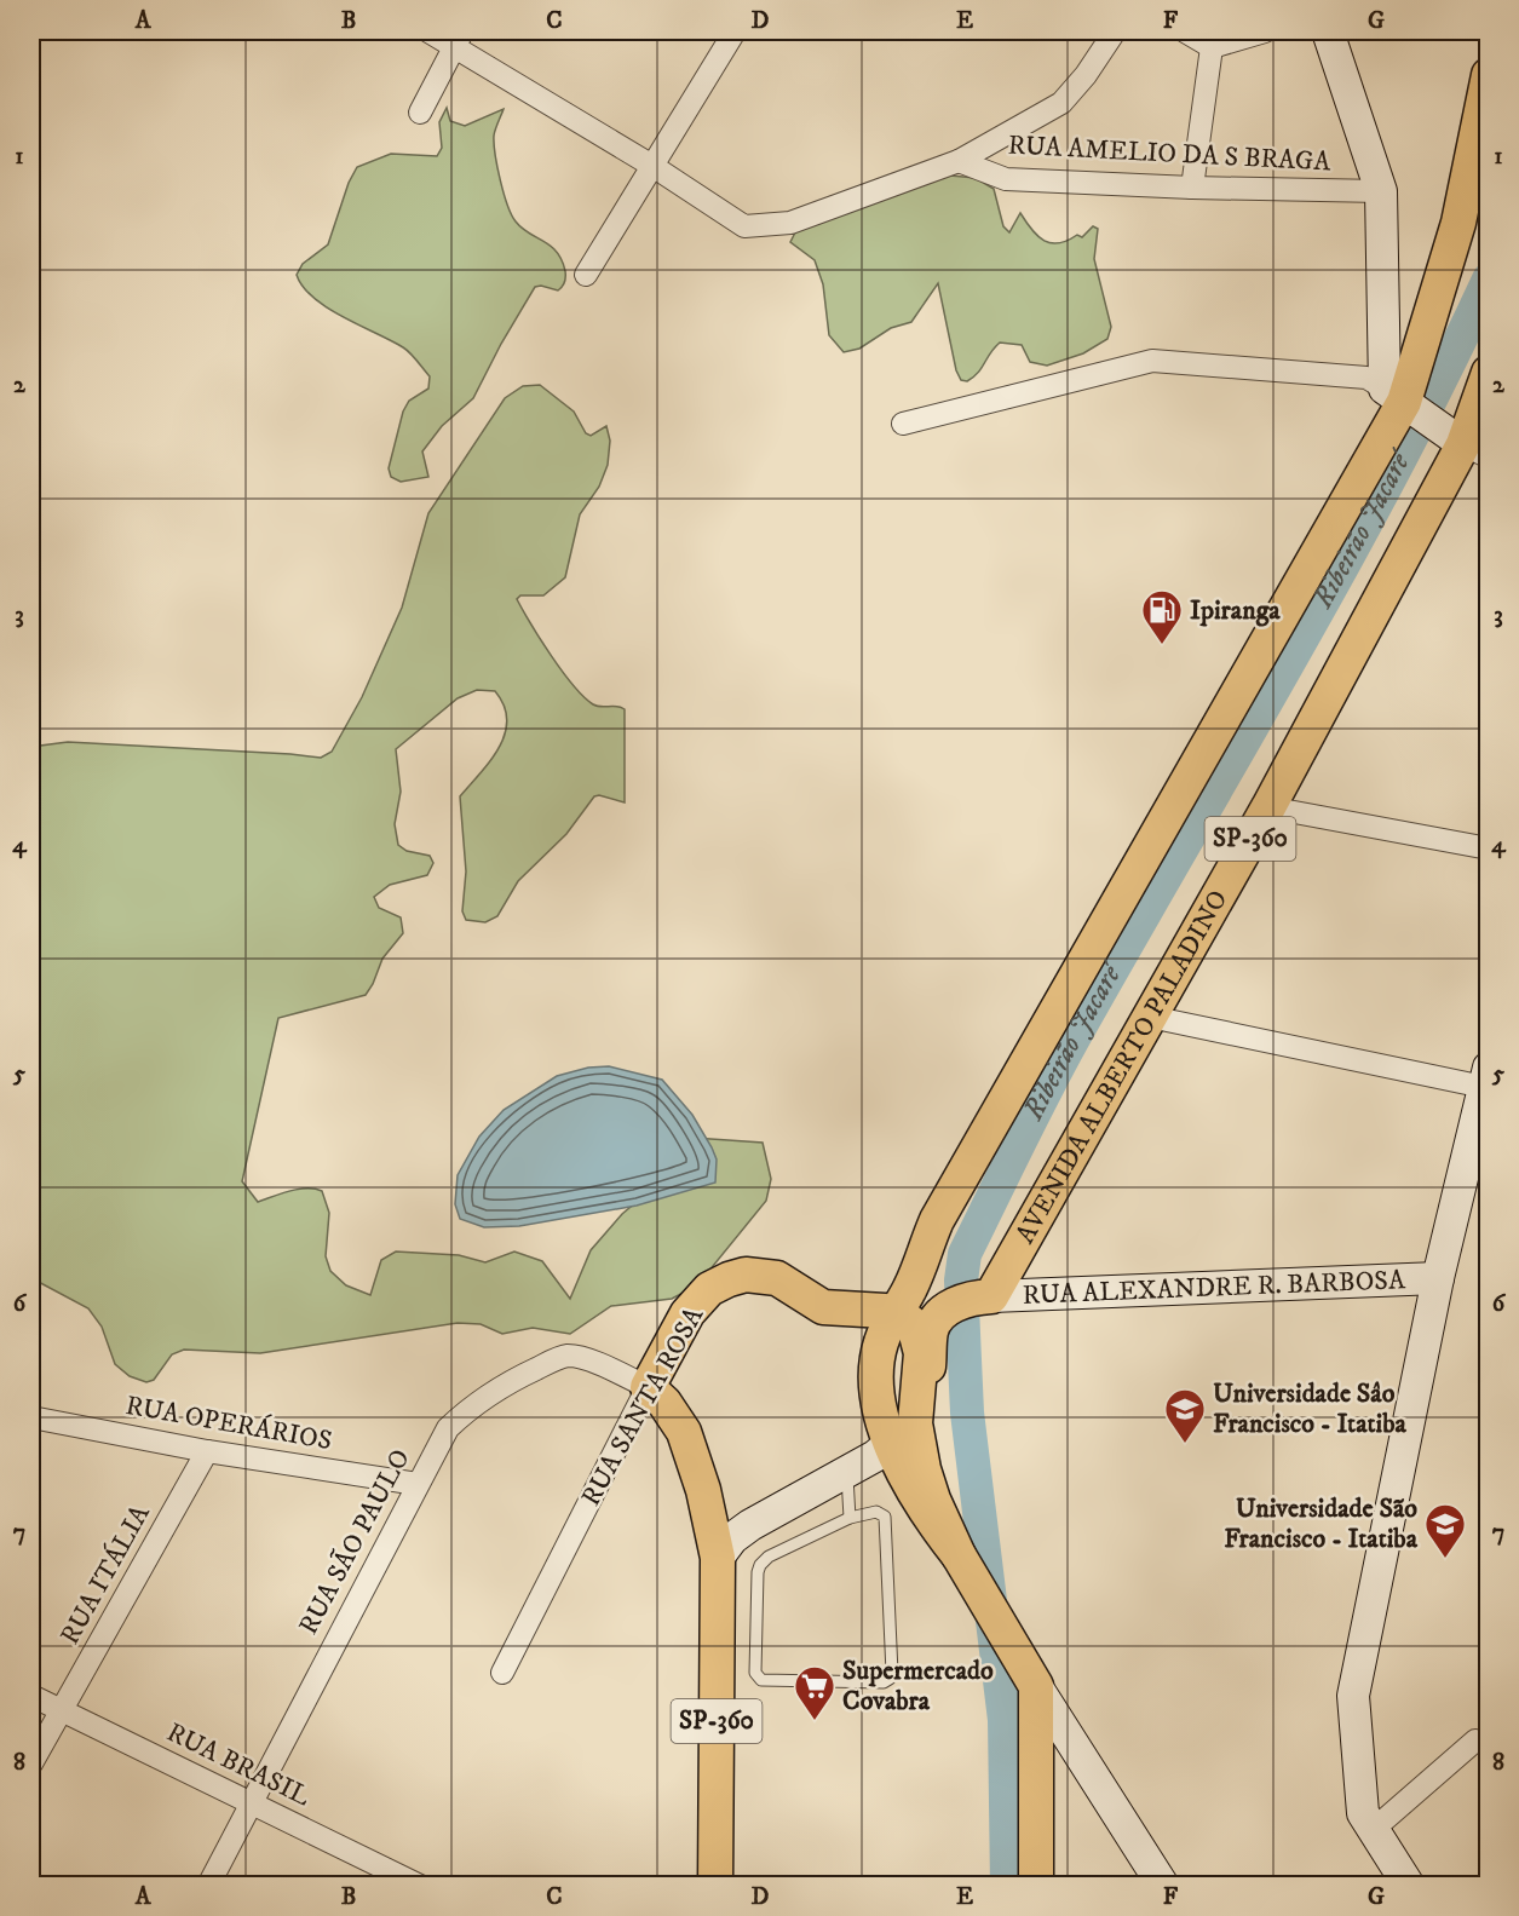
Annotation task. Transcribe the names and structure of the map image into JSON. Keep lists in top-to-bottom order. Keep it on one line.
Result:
{"streets":{"main road":["SP-360","AVENIDA ALBERTO PALADINO","RUA ALEXANDRE R. BARBOSA","RUA SANTA ROSA"],"street":["RUA AMELIO DA S BRAGA","RUA OPERÁRIOS","RUA SÃO PAULO","RUA ITÁLIA","RUA BRASIL"]},"crossings":[["SP-360","RUA SANTA ROSA"],["SP-360","RUA SÃO PAULO"],["AVENIDA ALBERTO PALADINO","RUA ALEXANDRE R. BARBOSA"],["RUA SANTA ROSA","RUA SÃO PAULO"],["RUA OPERÁRIOS","RUA SÃO PAULO"],["RUA OPERÁRIOS","RUA ITÁLIA"],["RUA SÃO PAULO","RUA BRASIL"],["RUA ITÁLIA","RUA BRASIL"]],"water":["Ribeirão Jacaré"],"places":{"fuel station":["Ipiranga"],"school or university":["Universidade Sâo Francisco - Itatiba","Universidade São Francisco - Itatiba"],"supermarket":["Supermercado Covabra"]},"grid":{"columns":["A","B","C","D","E","F","G"],"rows":["1","2","3","4","5","6","7","8"]}}
